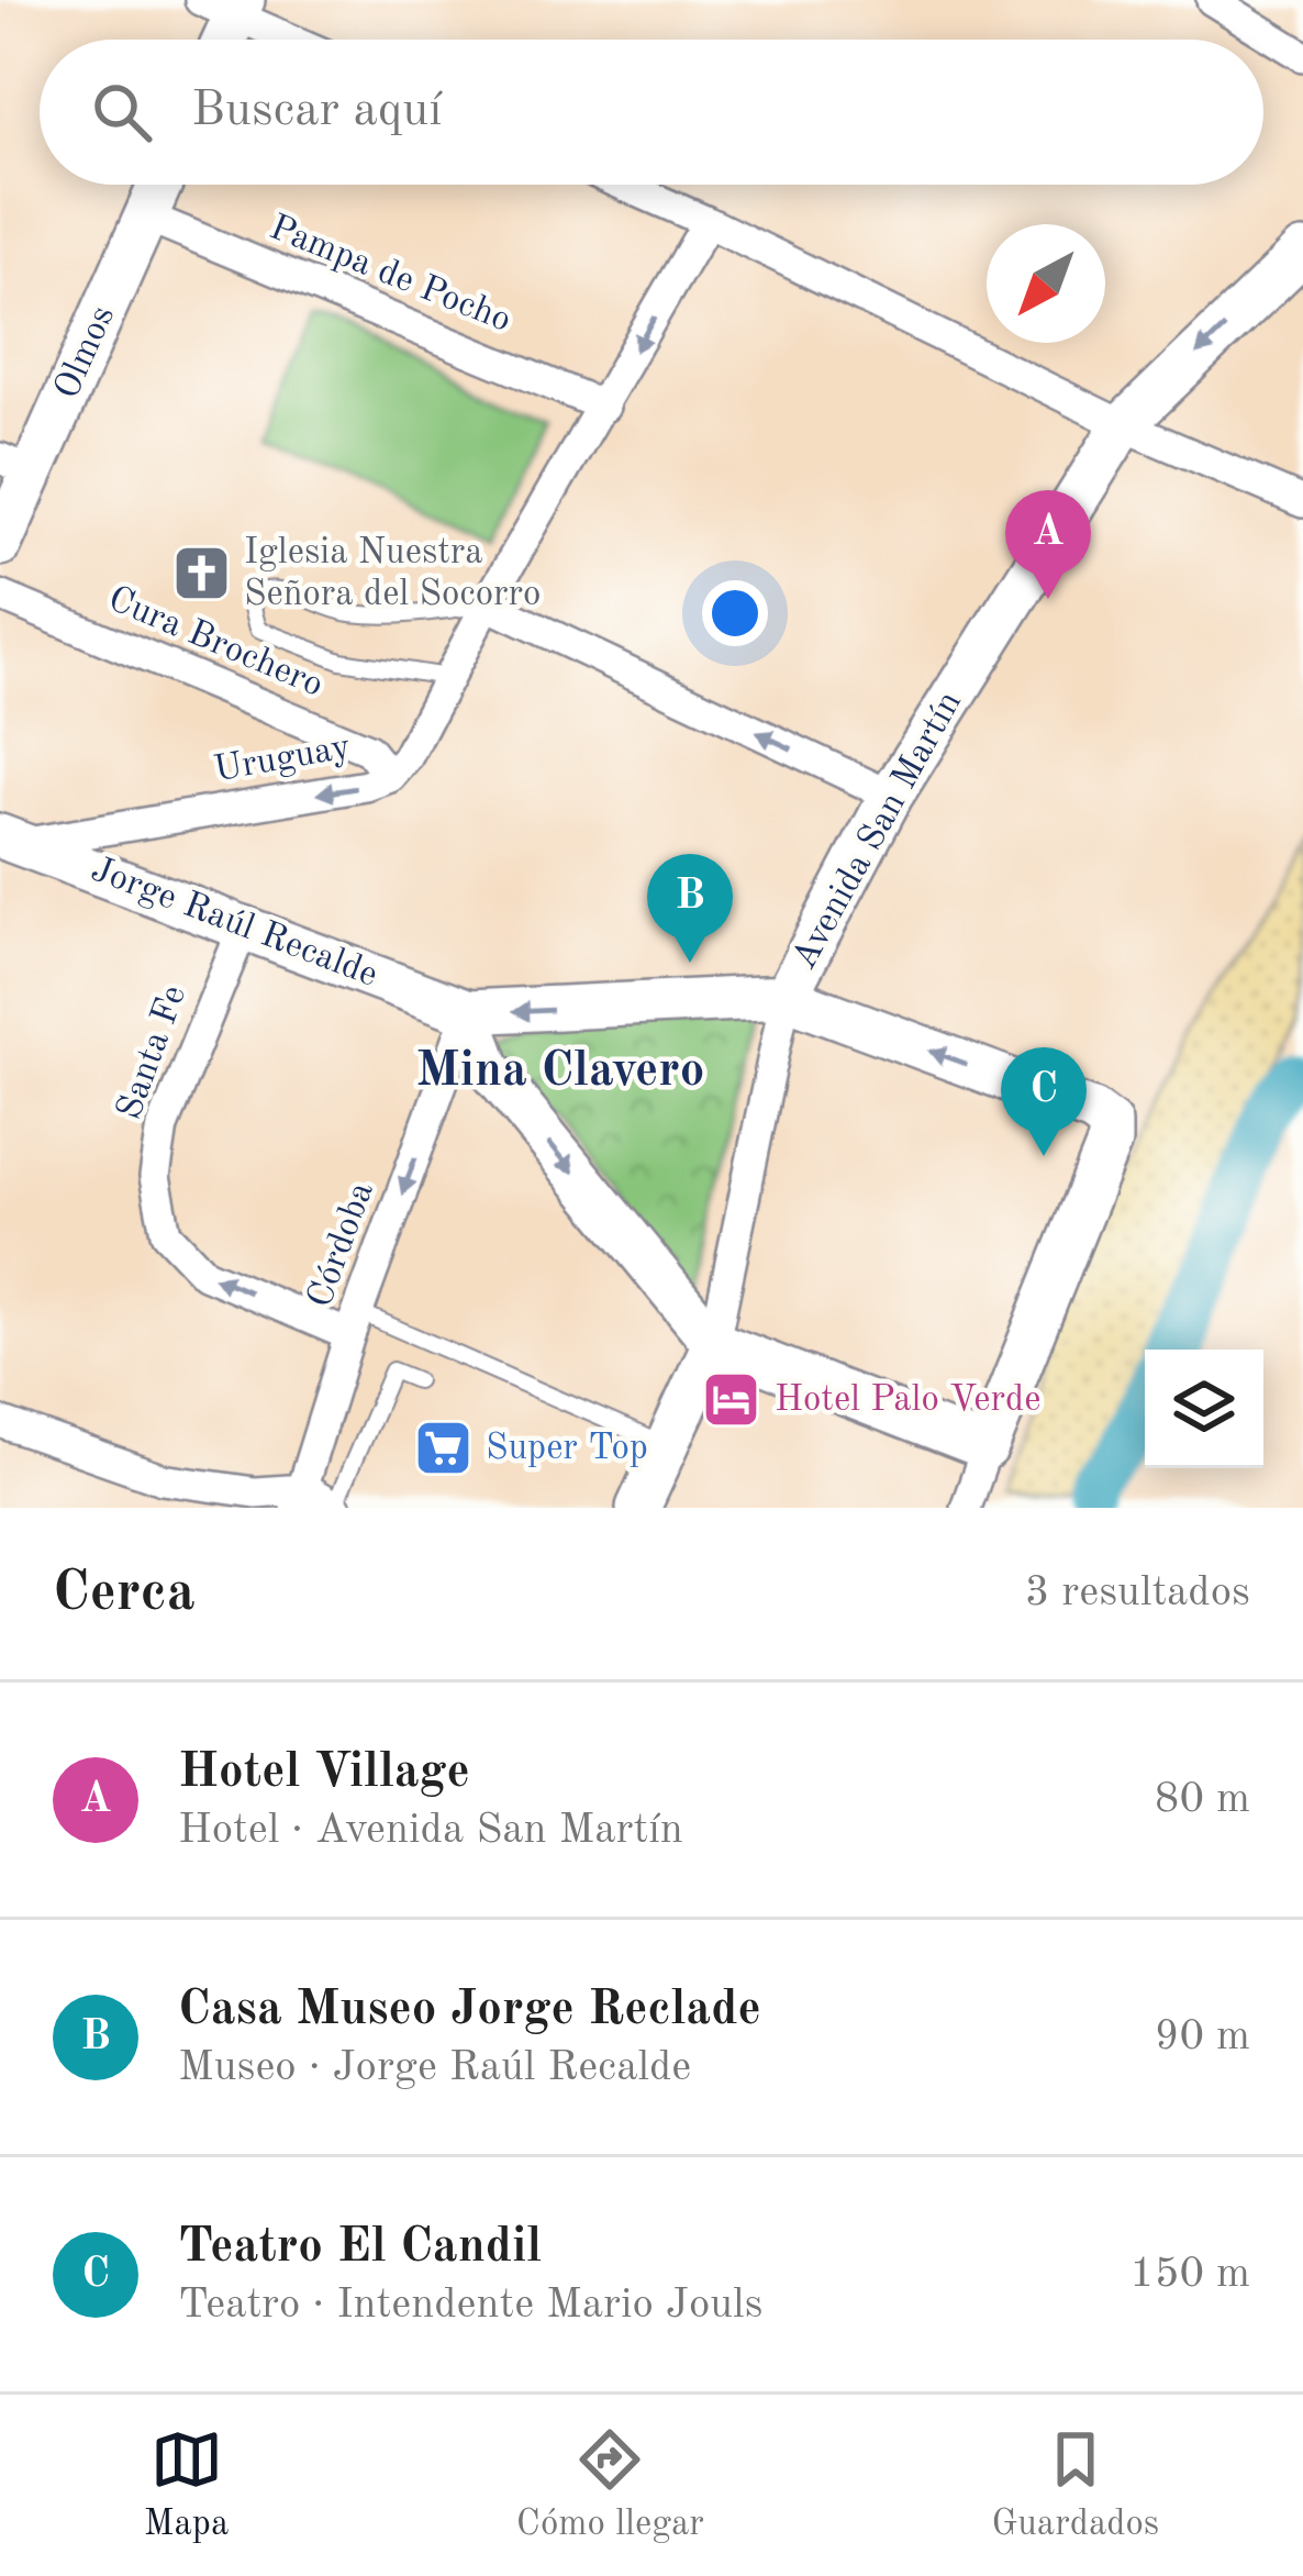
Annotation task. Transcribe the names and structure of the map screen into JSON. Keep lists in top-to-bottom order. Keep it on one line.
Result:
{"streets":{"street":["Pampa de Pocho","Olmos","Cura Brochero","Uruguay","Avenida San Martín","Jorge Raúl Recalde","Santa Fe","Córdoba"]},"crossings":[["Pampa de Pocho","Olmos"],["Pampa de Pocho","Uruguay"],["Cura Brochero","Uruguay"],["Uruguay","Jorge Raúl Recalde"],["Avenida San Martín","Jorge Raúl Recalde"],["Jorge Raúl Recalde","Santa Fe"],["Jorge Raúl Recalde","Córdoba"],["Santa Fe","Córdoba"]],"one_way":["Uruguay","Córdoba"],"districts":["Mina Clavero"],"places":{"church":["Iglesia Nuestra Señora del Socorro"],"hotel":["Hotel Palo Verde"],"supermarket":["Super Top"]},"north":"bottom left","page":{"search":"Buscar aquí","pins":["A","B","C"],"heading":["Cerca","3 resultados"],"list":[{"mark":"A","name":"Hotel Village","note":"Hotel · Avenida San Martín","value":"80 m"},{"mark":"B","name":"Casa Museo Jorge Reclade","note":"Museo · Jorge Raúl Recalde","value":"90 m"},{"mark":"C","name":"Teatro El Candil","note":"Teatro · Intendente Mario Jouls","value":"150 m"}],"nav":["Mapa","Cómo llegar","Guardados"]}}
